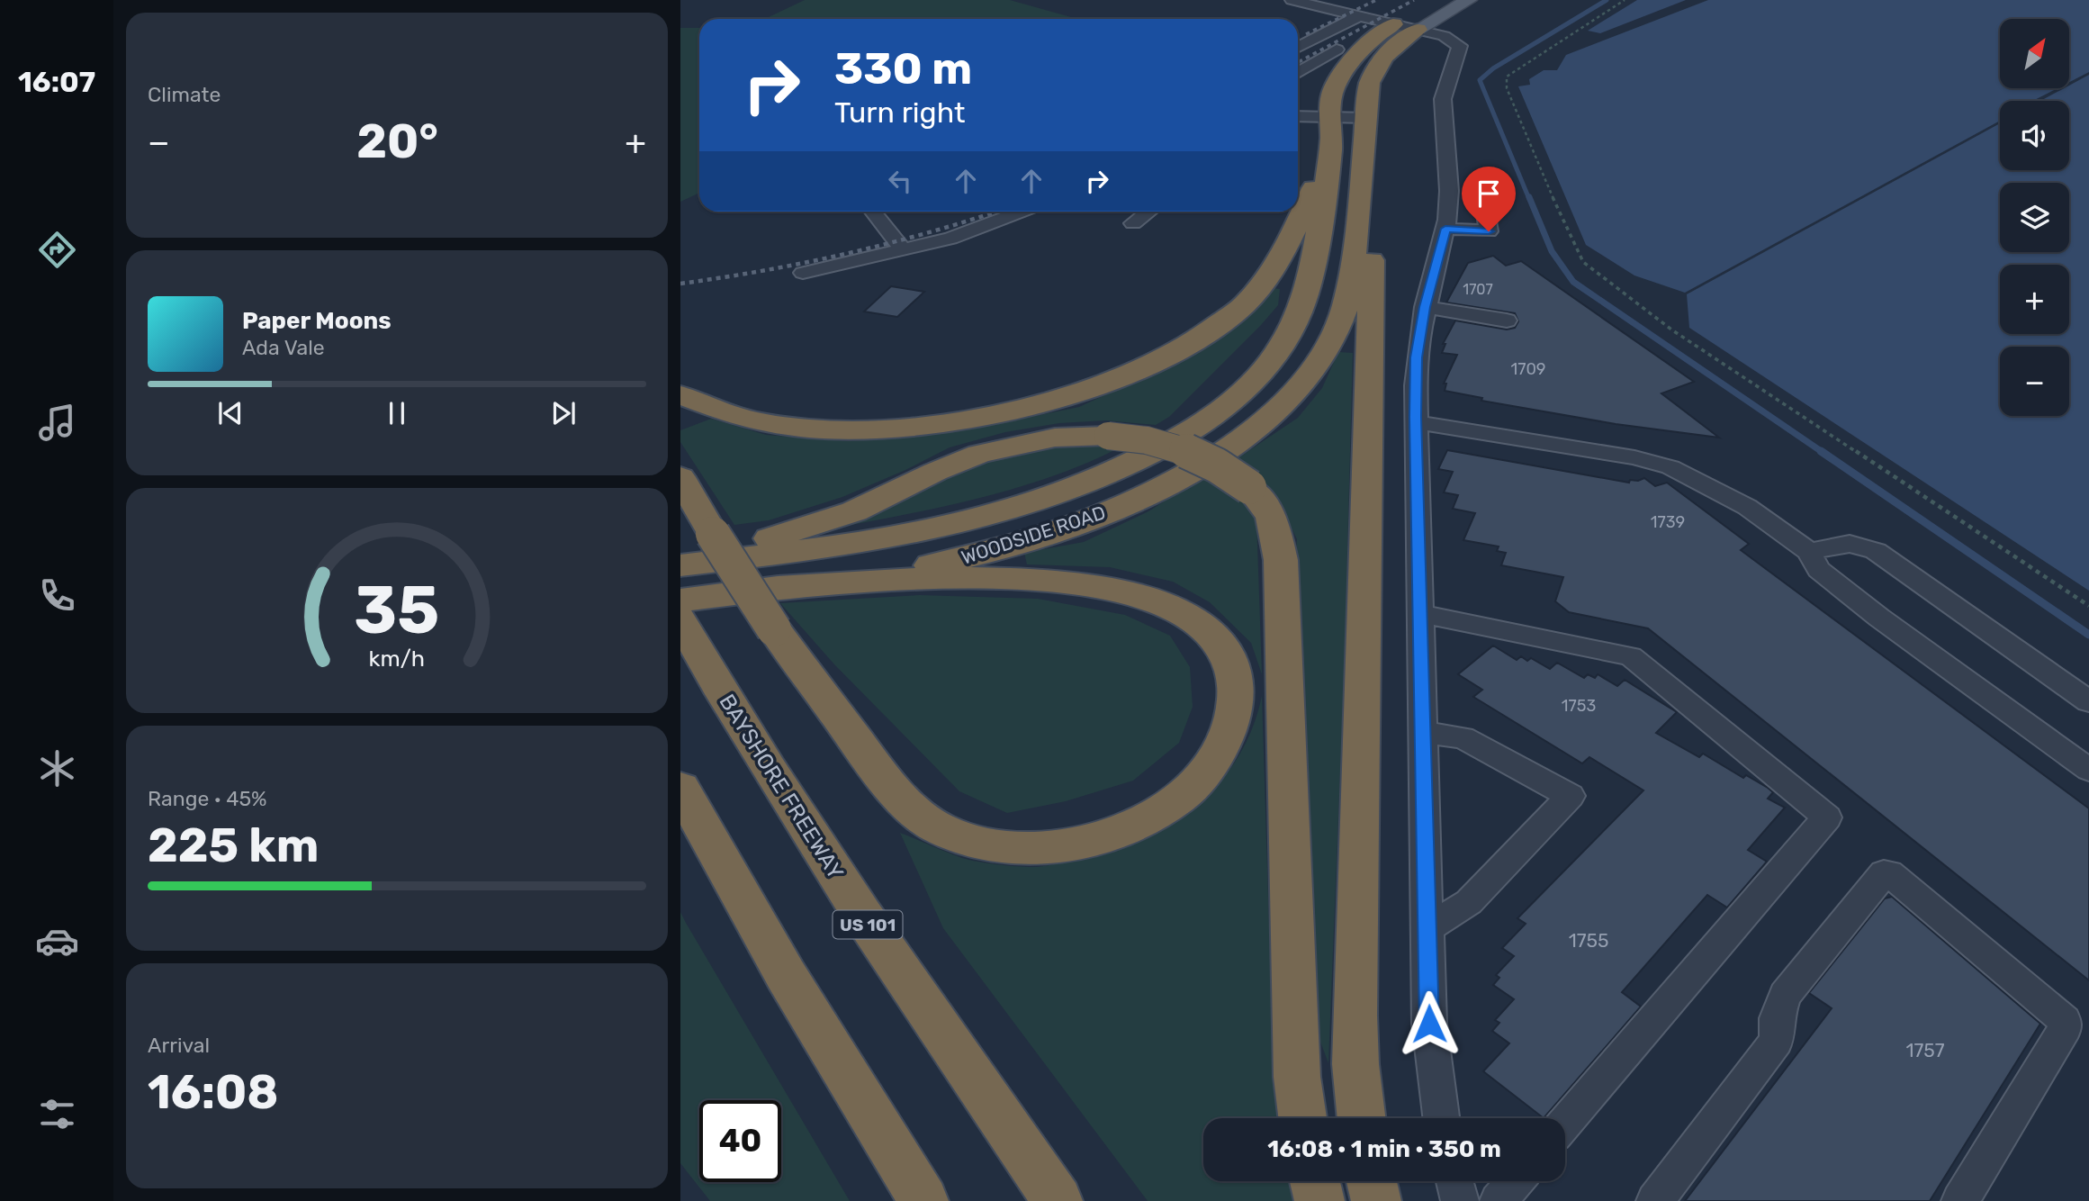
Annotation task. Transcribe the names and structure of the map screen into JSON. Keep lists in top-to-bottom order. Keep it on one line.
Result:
{"streets":{"highway":["WOODSIDE ROAD","BAYSHORE FREEWAY","US 101"]},"crossings":[["WOODSIDE ROAD","BAYSHORE FREEWAY"]],"house_numbers":["1707","1709","1739","1753","1755","1757"],"north":"top right","page":{"tabs":"16:07","tile":["Climate",["Range · 45%","225 km"],["Arrival","16:08"]],"map_buttons":["+","−"],"turn":["330 m","Turn right"],"heat":["−","20°","+"],"song":["Paper Moons","Ada Vale"],"limit":"40","trip":"16:08 · 1 min · 350 m","gauge":["35","km/h"]}}
